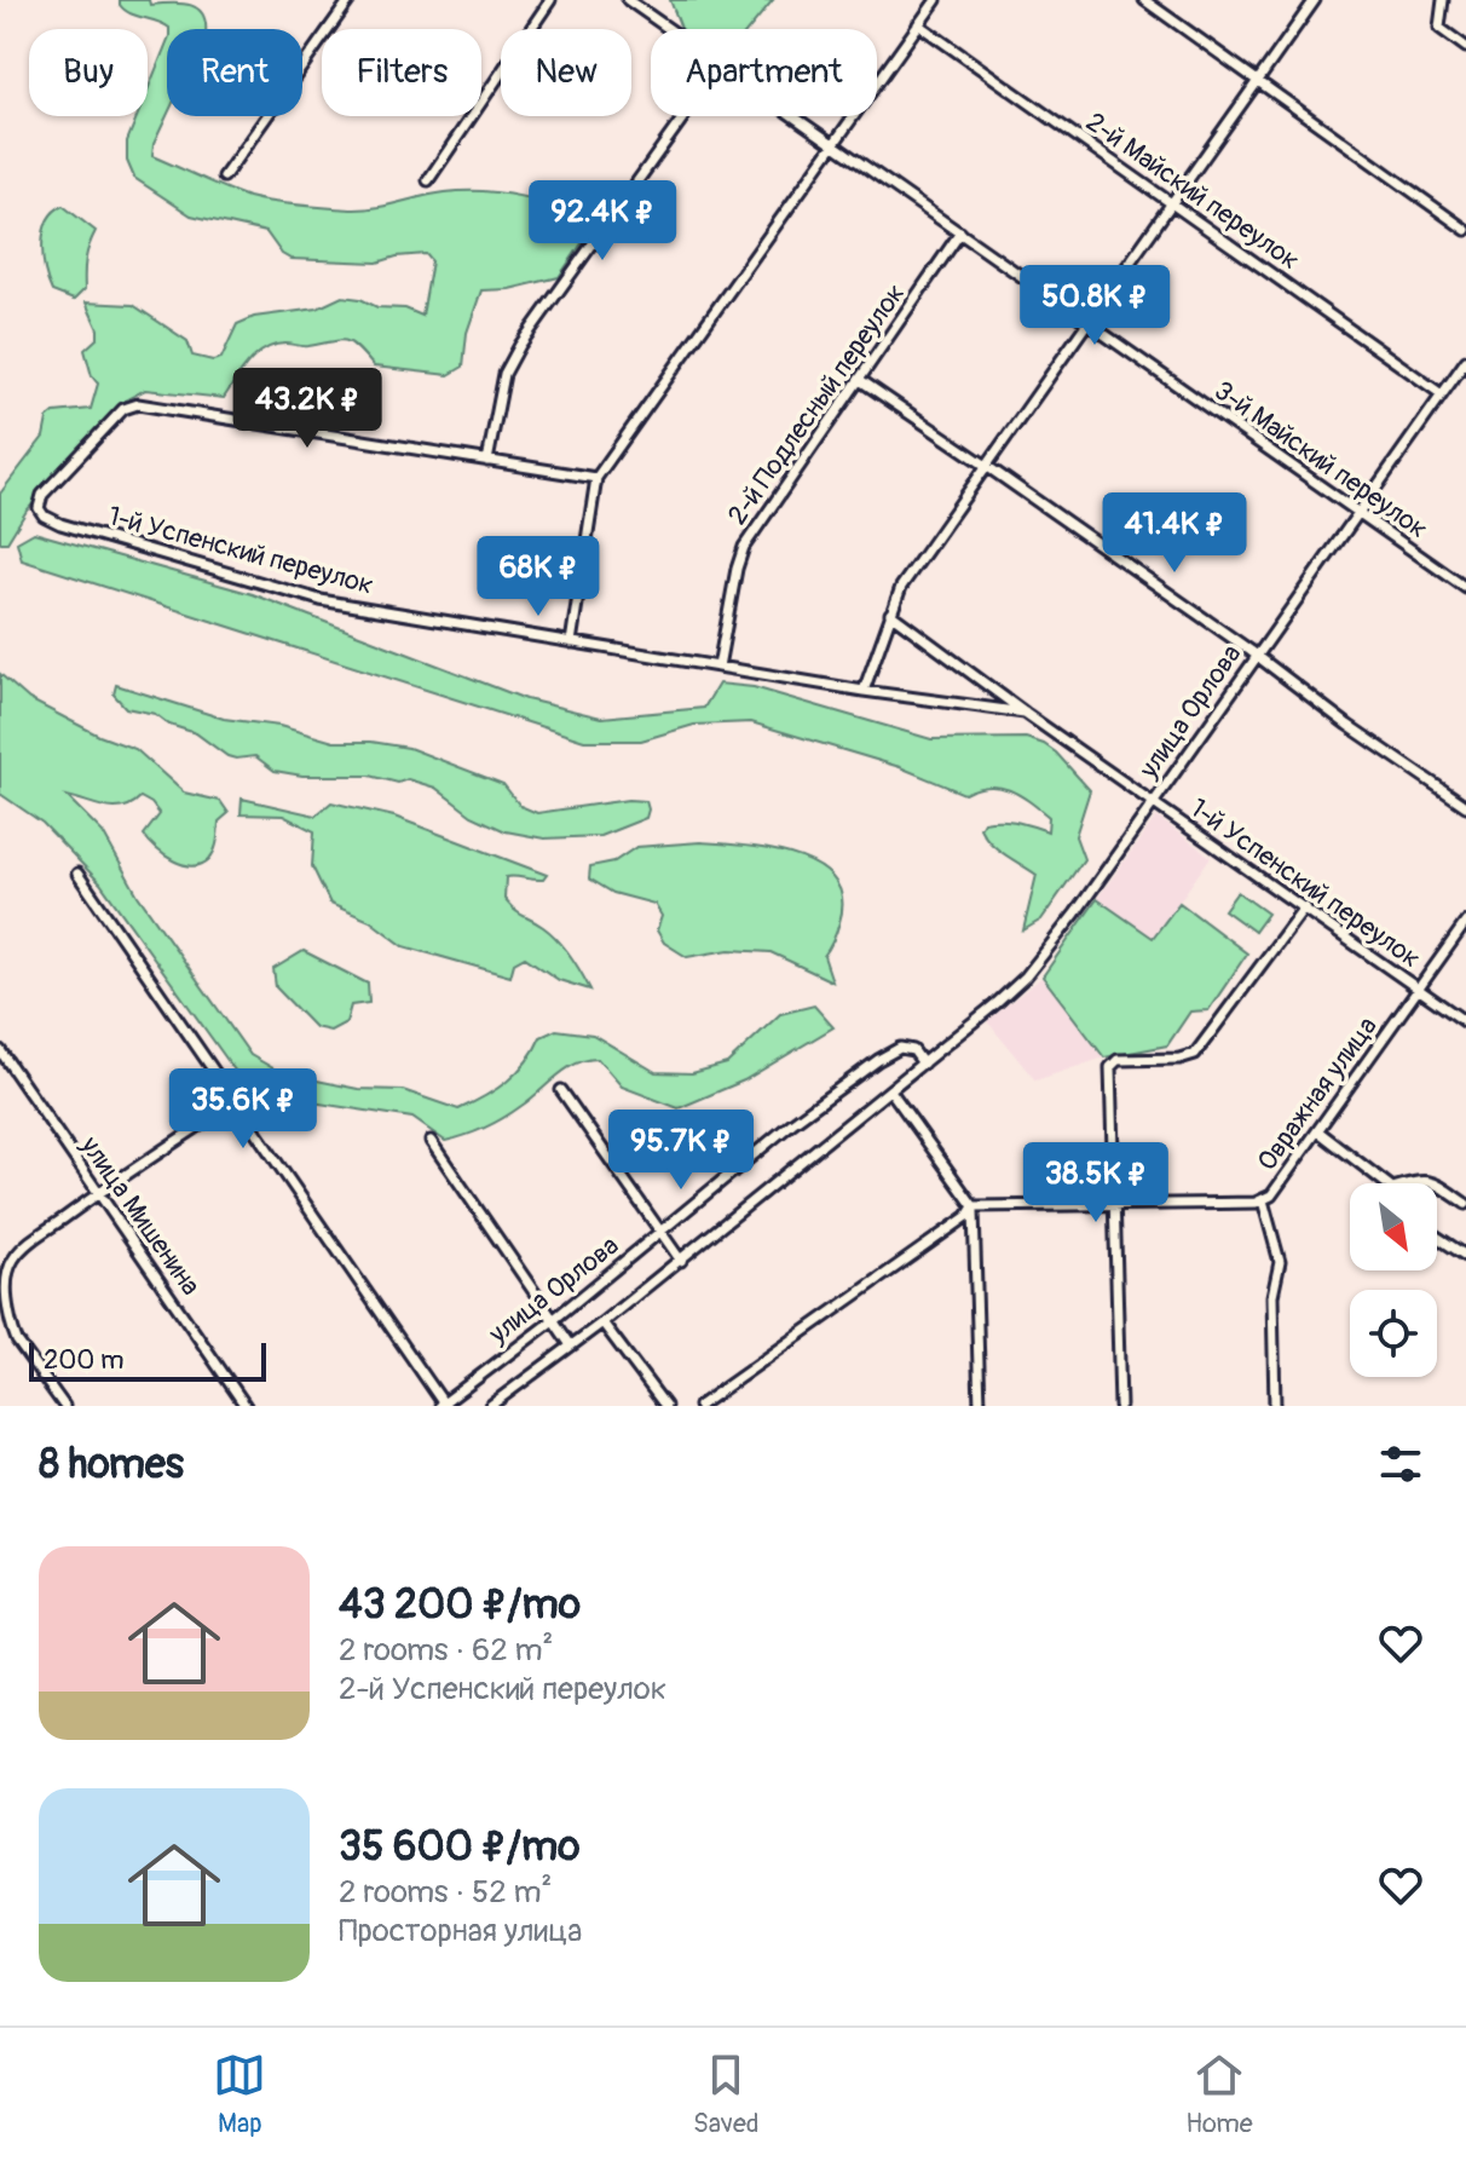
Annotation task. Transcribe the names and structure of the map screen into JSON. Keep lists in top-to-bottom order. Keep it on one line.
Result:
{"streets":{"street":["2-й Майский переулок","2-й Подлесный переулок","3-й Майский переулок","1-й Успенский переулок","улица Орлова","Овражная улица","улица Мишенина"]},"crossings":[["2-й Майский переулок","улица Орлова"],["2-й Подлесный переулок","3-й Майский переулок"],["2-й Подлесный переулок","1-й Успенский переулок"],["3-й Майский переулок","улица Орлова"],["1-й Успенский переулок","улица Орлова"],["1-й Успенский переулок","Овражная улица"]],"scale_bar":"200 m","north":"bottom right","page":{"chip":["Buy","Rent","Filters","New","Apartment"],"price":["92.4K ₽","50.8K ₽","43.2K ₽","41.4K ₽","68K ₽","35.6K ₽","95.7K ₽","38.5K ₽"],"scale":"200 m","heading":"8 homes","list":[{"name":"43 200 ₽/mo","note":"2 rooms · 62 m² · 2-й Успенский переулок"},{"name":"35 600 ₽/mo","note":"2 rooms · 52 m² · Просторная улица"}],"tabs":["Map","Saved","Home"]}}
